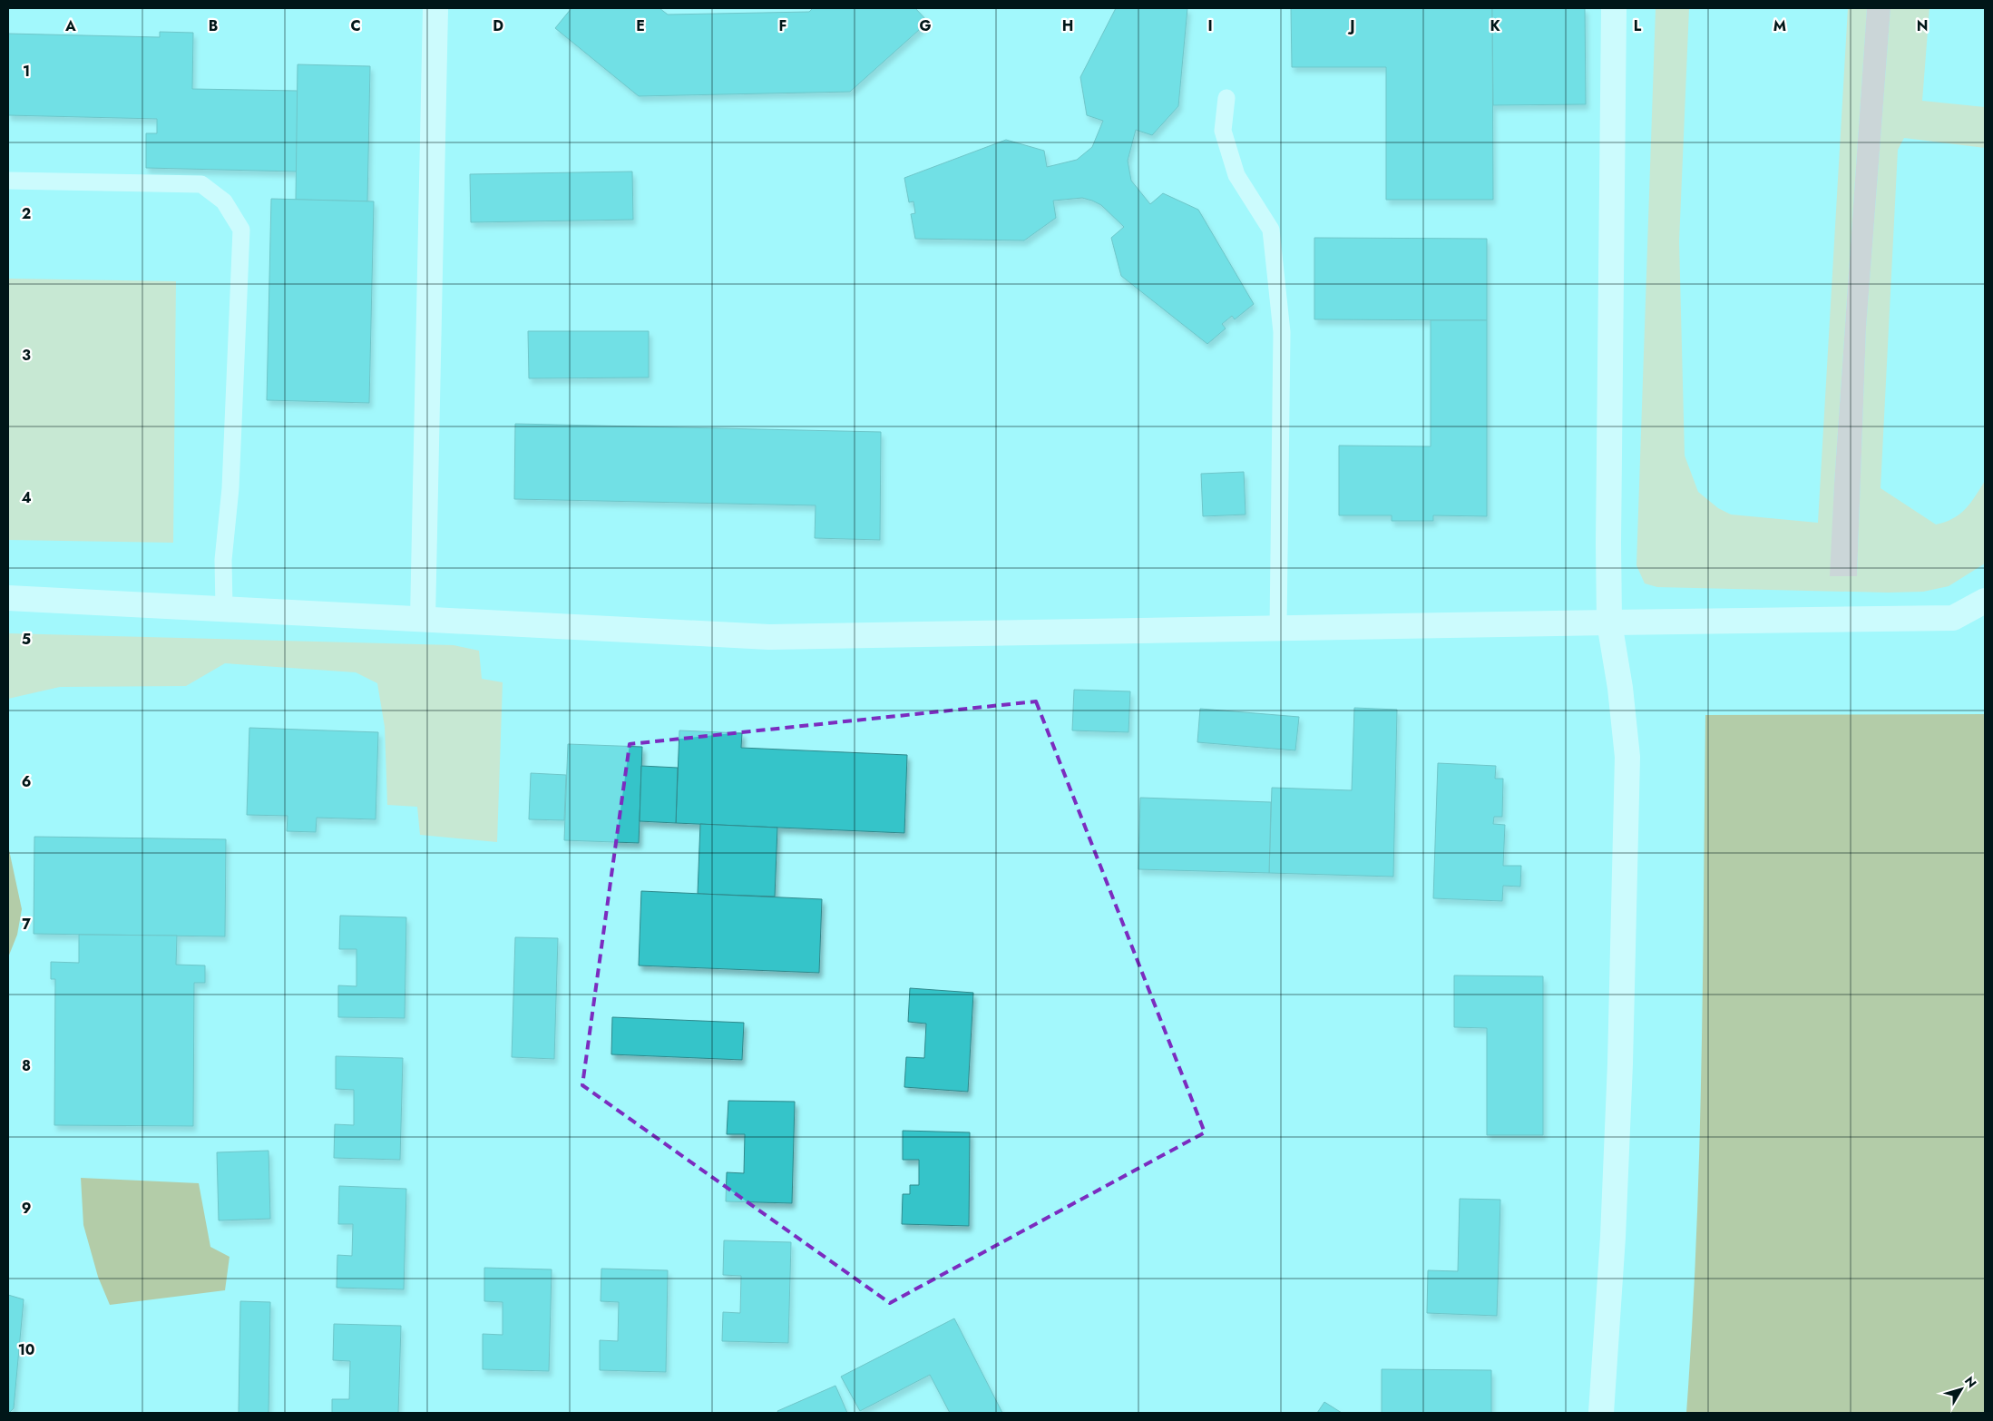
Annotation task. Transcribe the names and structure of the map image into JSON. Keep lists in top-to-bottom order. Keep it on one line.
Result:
{"north":"top right","grid":{"columns":["A","B","C","D","E","F","G","H","I","J","K","L","M","N"],"rows":["1","2","3","4","5","6","7","8","9","10"]}}
